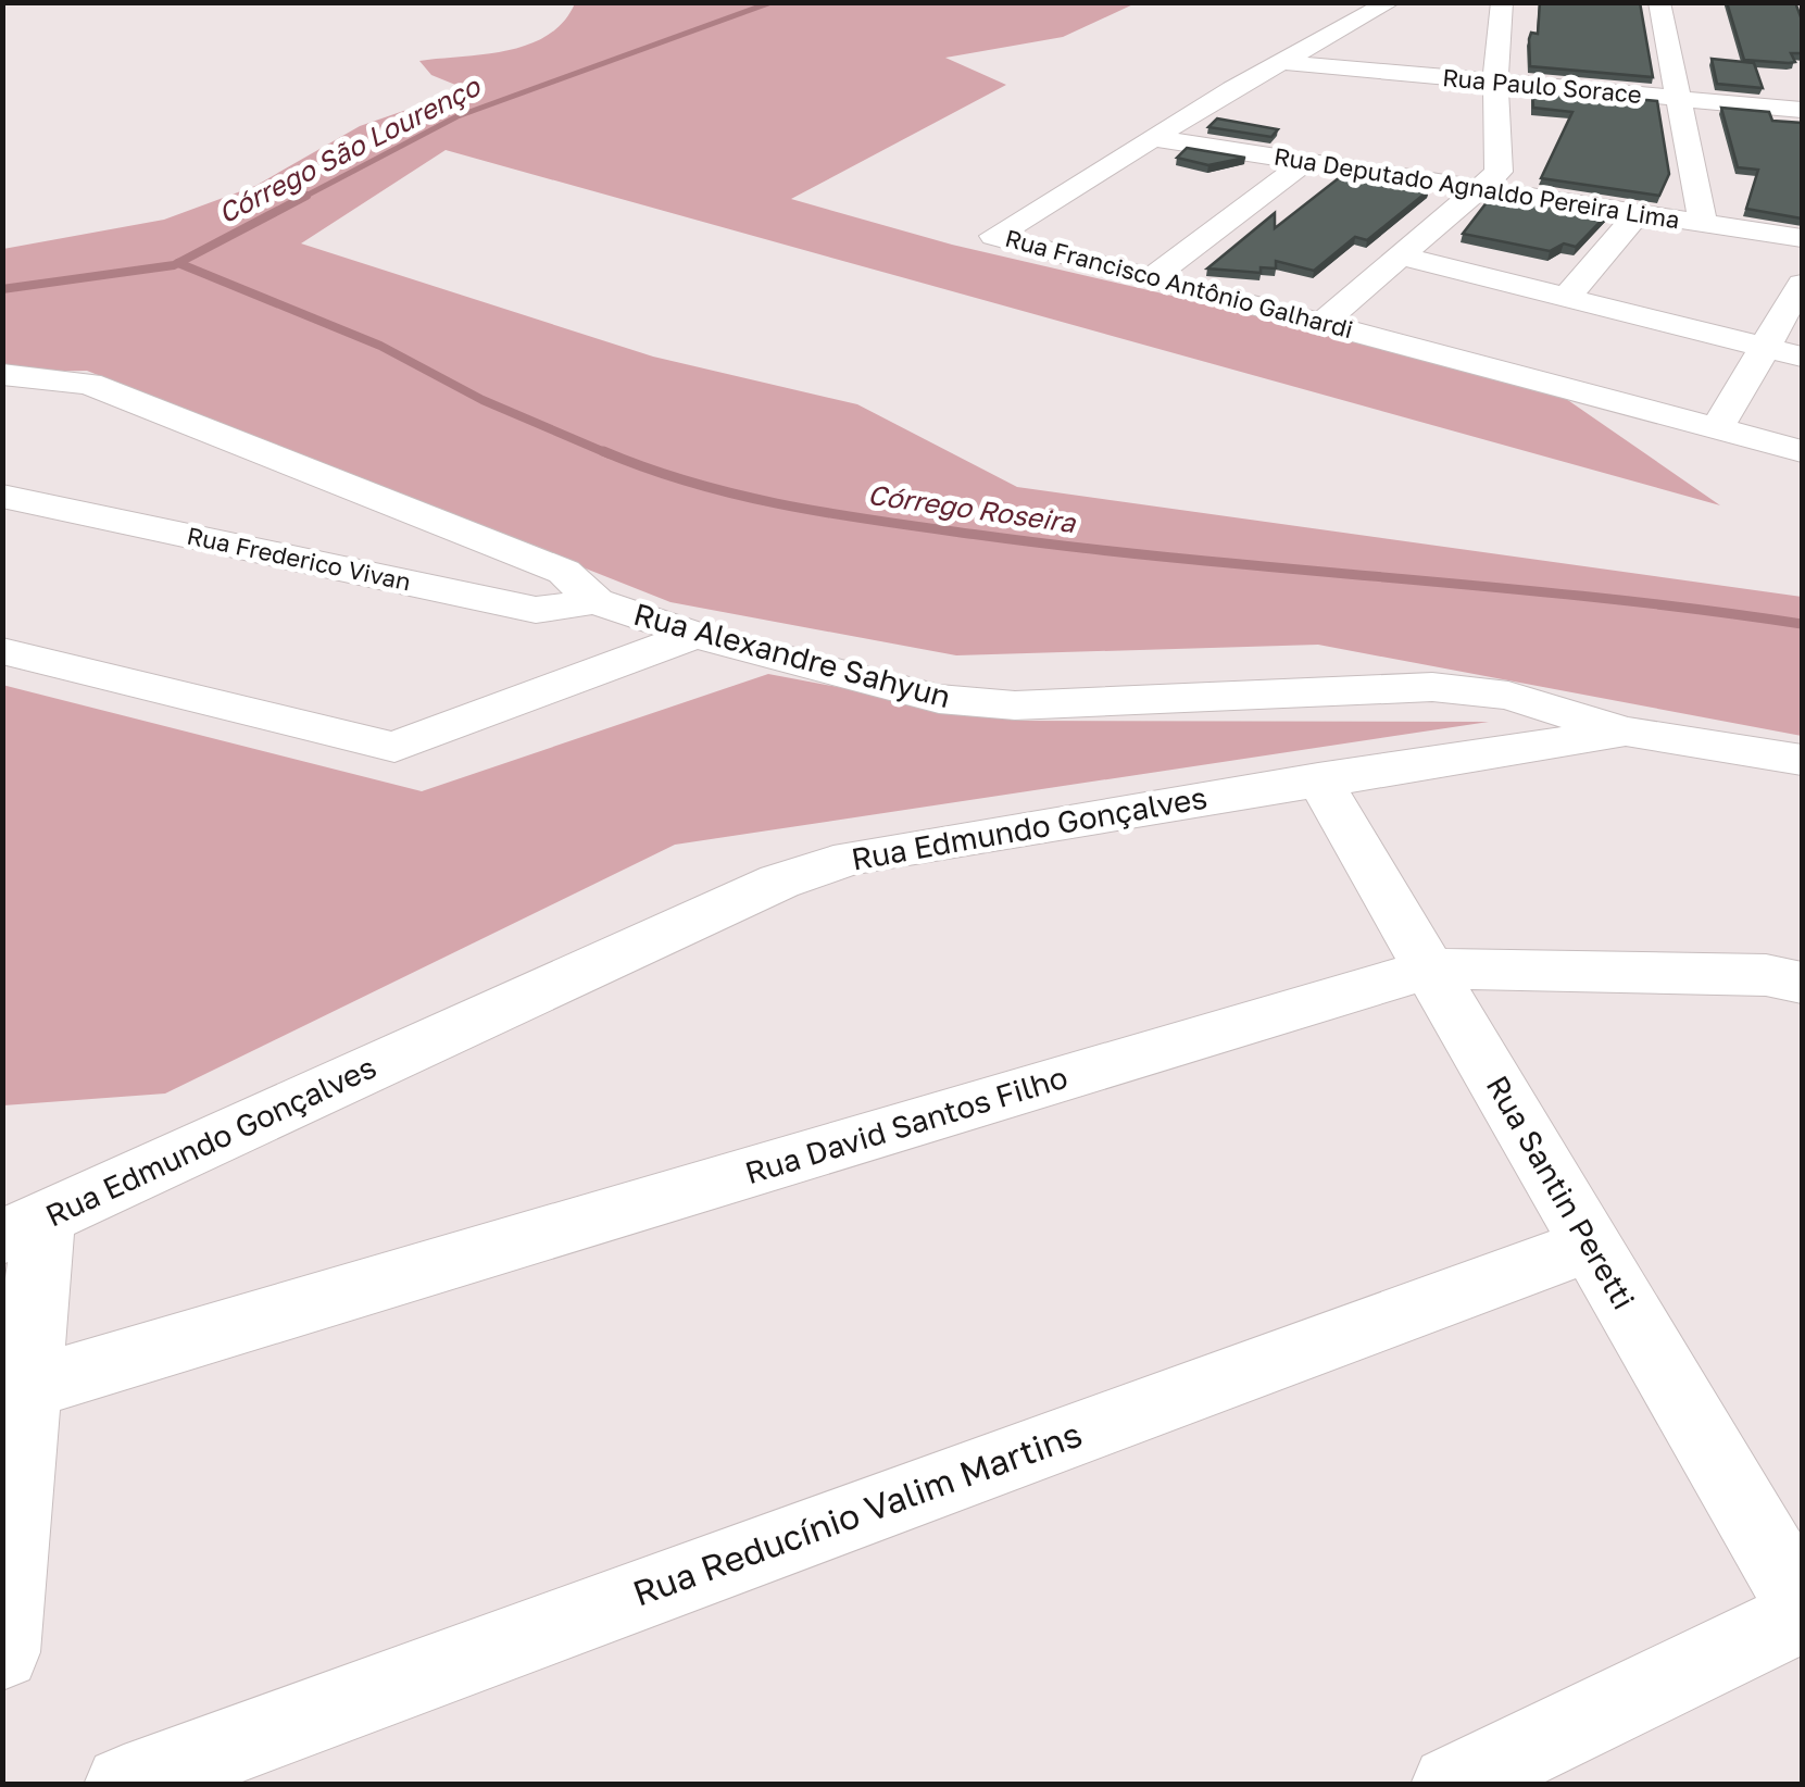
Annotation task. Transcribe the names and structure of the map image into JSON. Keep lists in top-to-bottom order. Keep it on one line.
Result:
{"streets":{"street":["Rua Paulo Sorace","Rua Deputado Agnaldo Pereira Lima","Rua Francisco Antônio Galhardi","Rua Frederico Vivan","Rua Alexandre Sahyun","Rua Edmundo Gonçalves","Rua David Santos Filho","Rua Santin Peretti","Rua Reducínio Valim Martins"]},"crossings":[["Rua Paulo Sorace","Rua Francisco Antônio Galhardi"],["Rua Deputado Agnaldo Pereira Lima","Rua Francisco Antônio Galhardi"],["Rua Frederico Vivan","Rua Alexandre Sahyun"],["Rua Alexandre Sahyun","Rua Edmundo Gonçalves"],["Rua Edmundo Gonçalves","Rua Santin Peretti"],["Rua David Santos Filho","Rua Santin Peretti"],["Rua Santin Peretti","Rua Reducínio Valim Martins"]],"water":["Córrego São Lourenço","Córrego Roseira"]}
